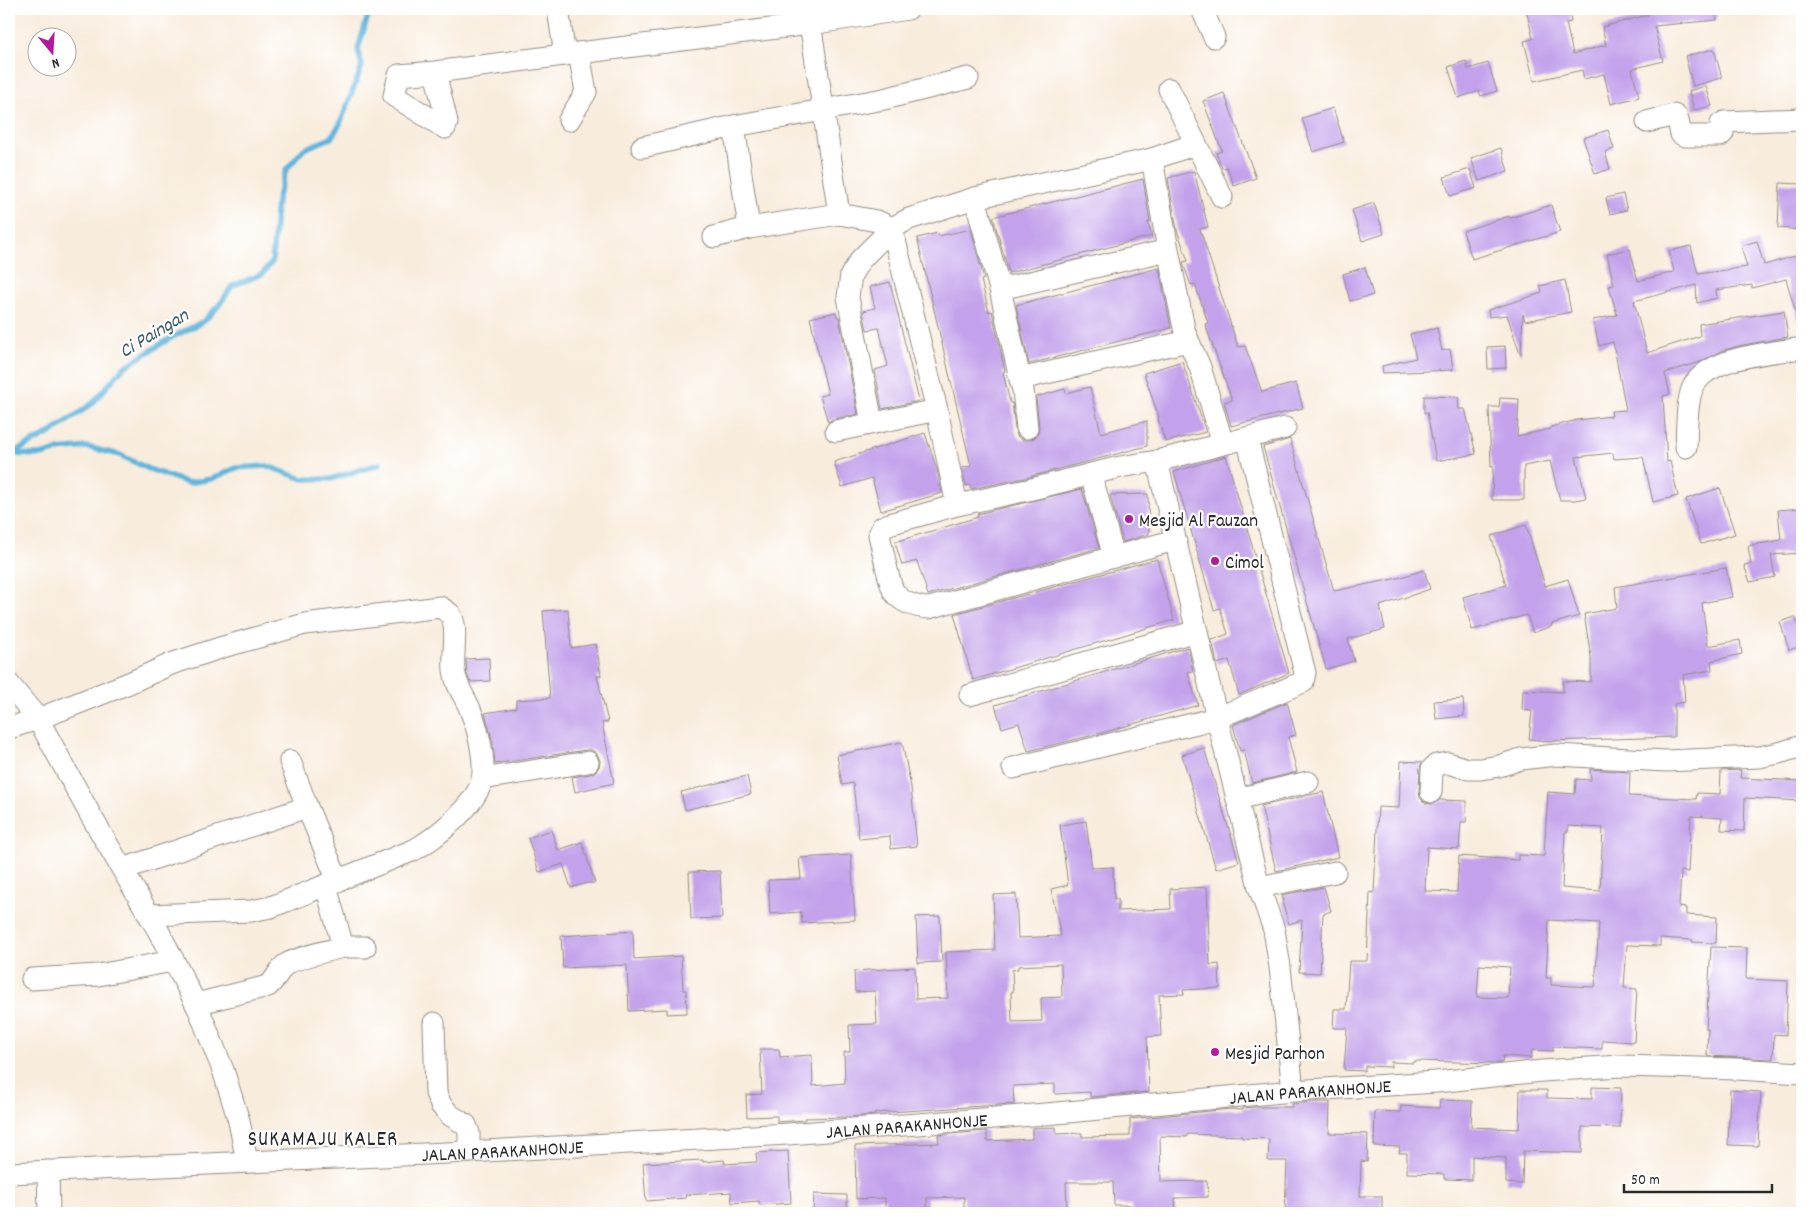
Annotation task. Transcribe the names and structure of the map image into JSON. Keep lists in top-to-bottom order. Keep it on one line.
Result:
{"streets":{"street":["JALAN PARAKANHONJE"]},"districts":["SUKAMAJU KALER"],"water":["Ci Paingan"],"places":["Mesjid Al Fauzan","Cimol","Mesjid Parhon"],"scale_bar":"50 m","north":"bottom"}
